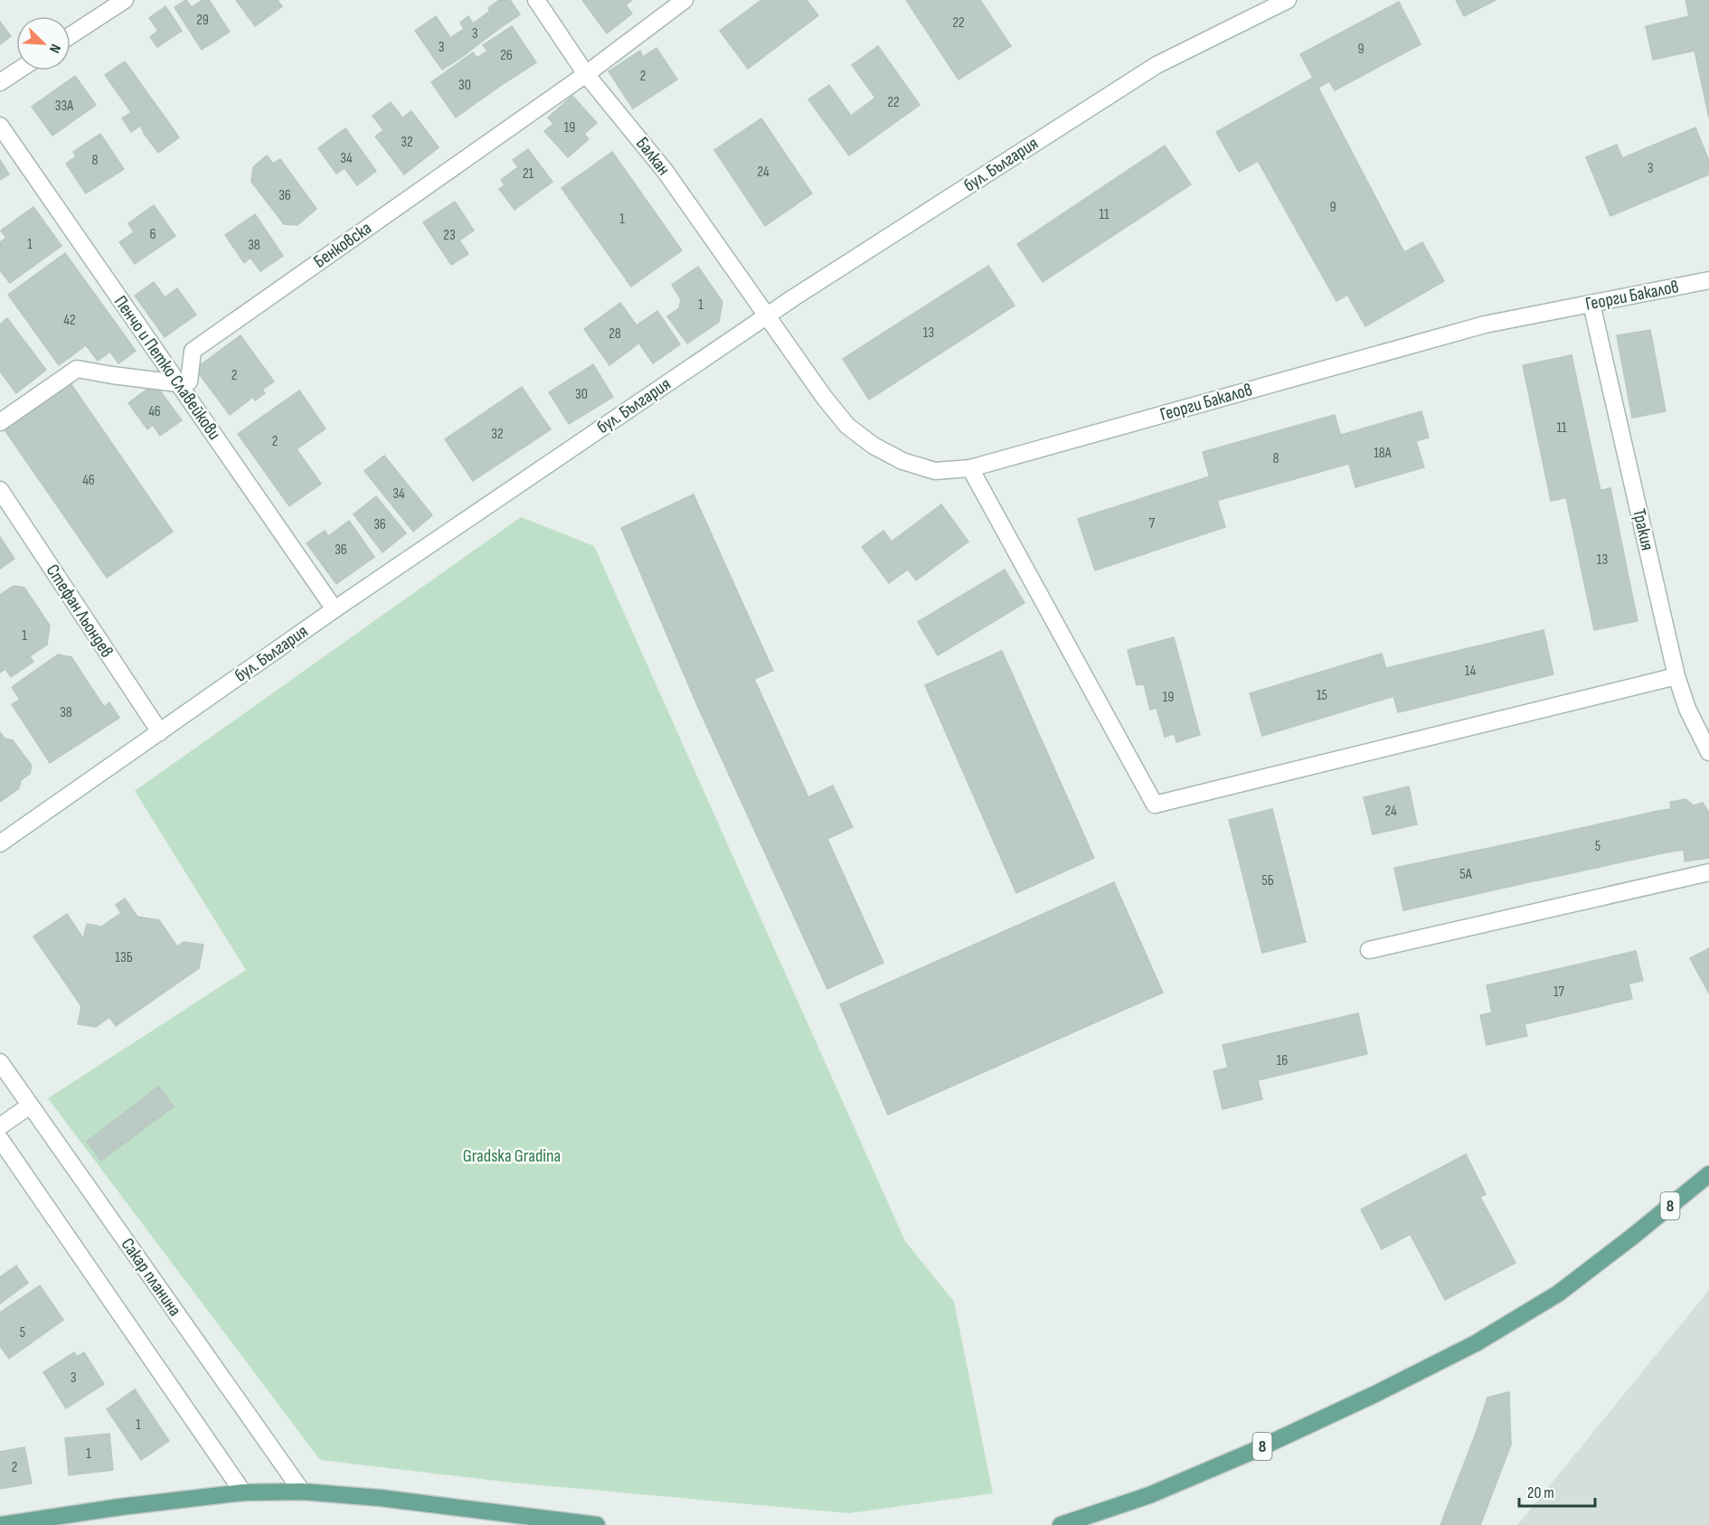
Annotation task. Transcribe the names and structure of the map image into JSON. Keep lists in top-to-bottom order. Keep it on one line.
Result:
{"streets":{"main road":["8"],"street":["Балкан","бул. България","Бенковска","Георги Бакалов","Пенчо и Петко Славейкови","Тракия","Стефан Льондев","Сакар планина"]},"crossings":[["Балкан","бул. България"],["Балкан","Бенковска"],["Балкан","Георги Бакалов"],["бул. България","Георги Бакалов"],["бул. България","Пенчо и Петко Славейкови"],["бул. България","Стефан Льондев"],["Бенковска","Пенчо и Петко Славейкови"],["Георги Бакалов","Тракия"]],"parks":["Gradska Gradina"],"house_numbers":["29","22","3","3","9","26","2","30","22","33А","19","32","34","8","3","24","21","36","9","11","1","6","23","1","38","1","42","13","28","2","30","46","11","32","2","18А","8","46","34","7","36","36","13","1","14","15","19","38","24","5","5А","5Б","13Б","17","16","5","3","1","1","2"],"scale_bar":"20 m","north":"bottom right"}
